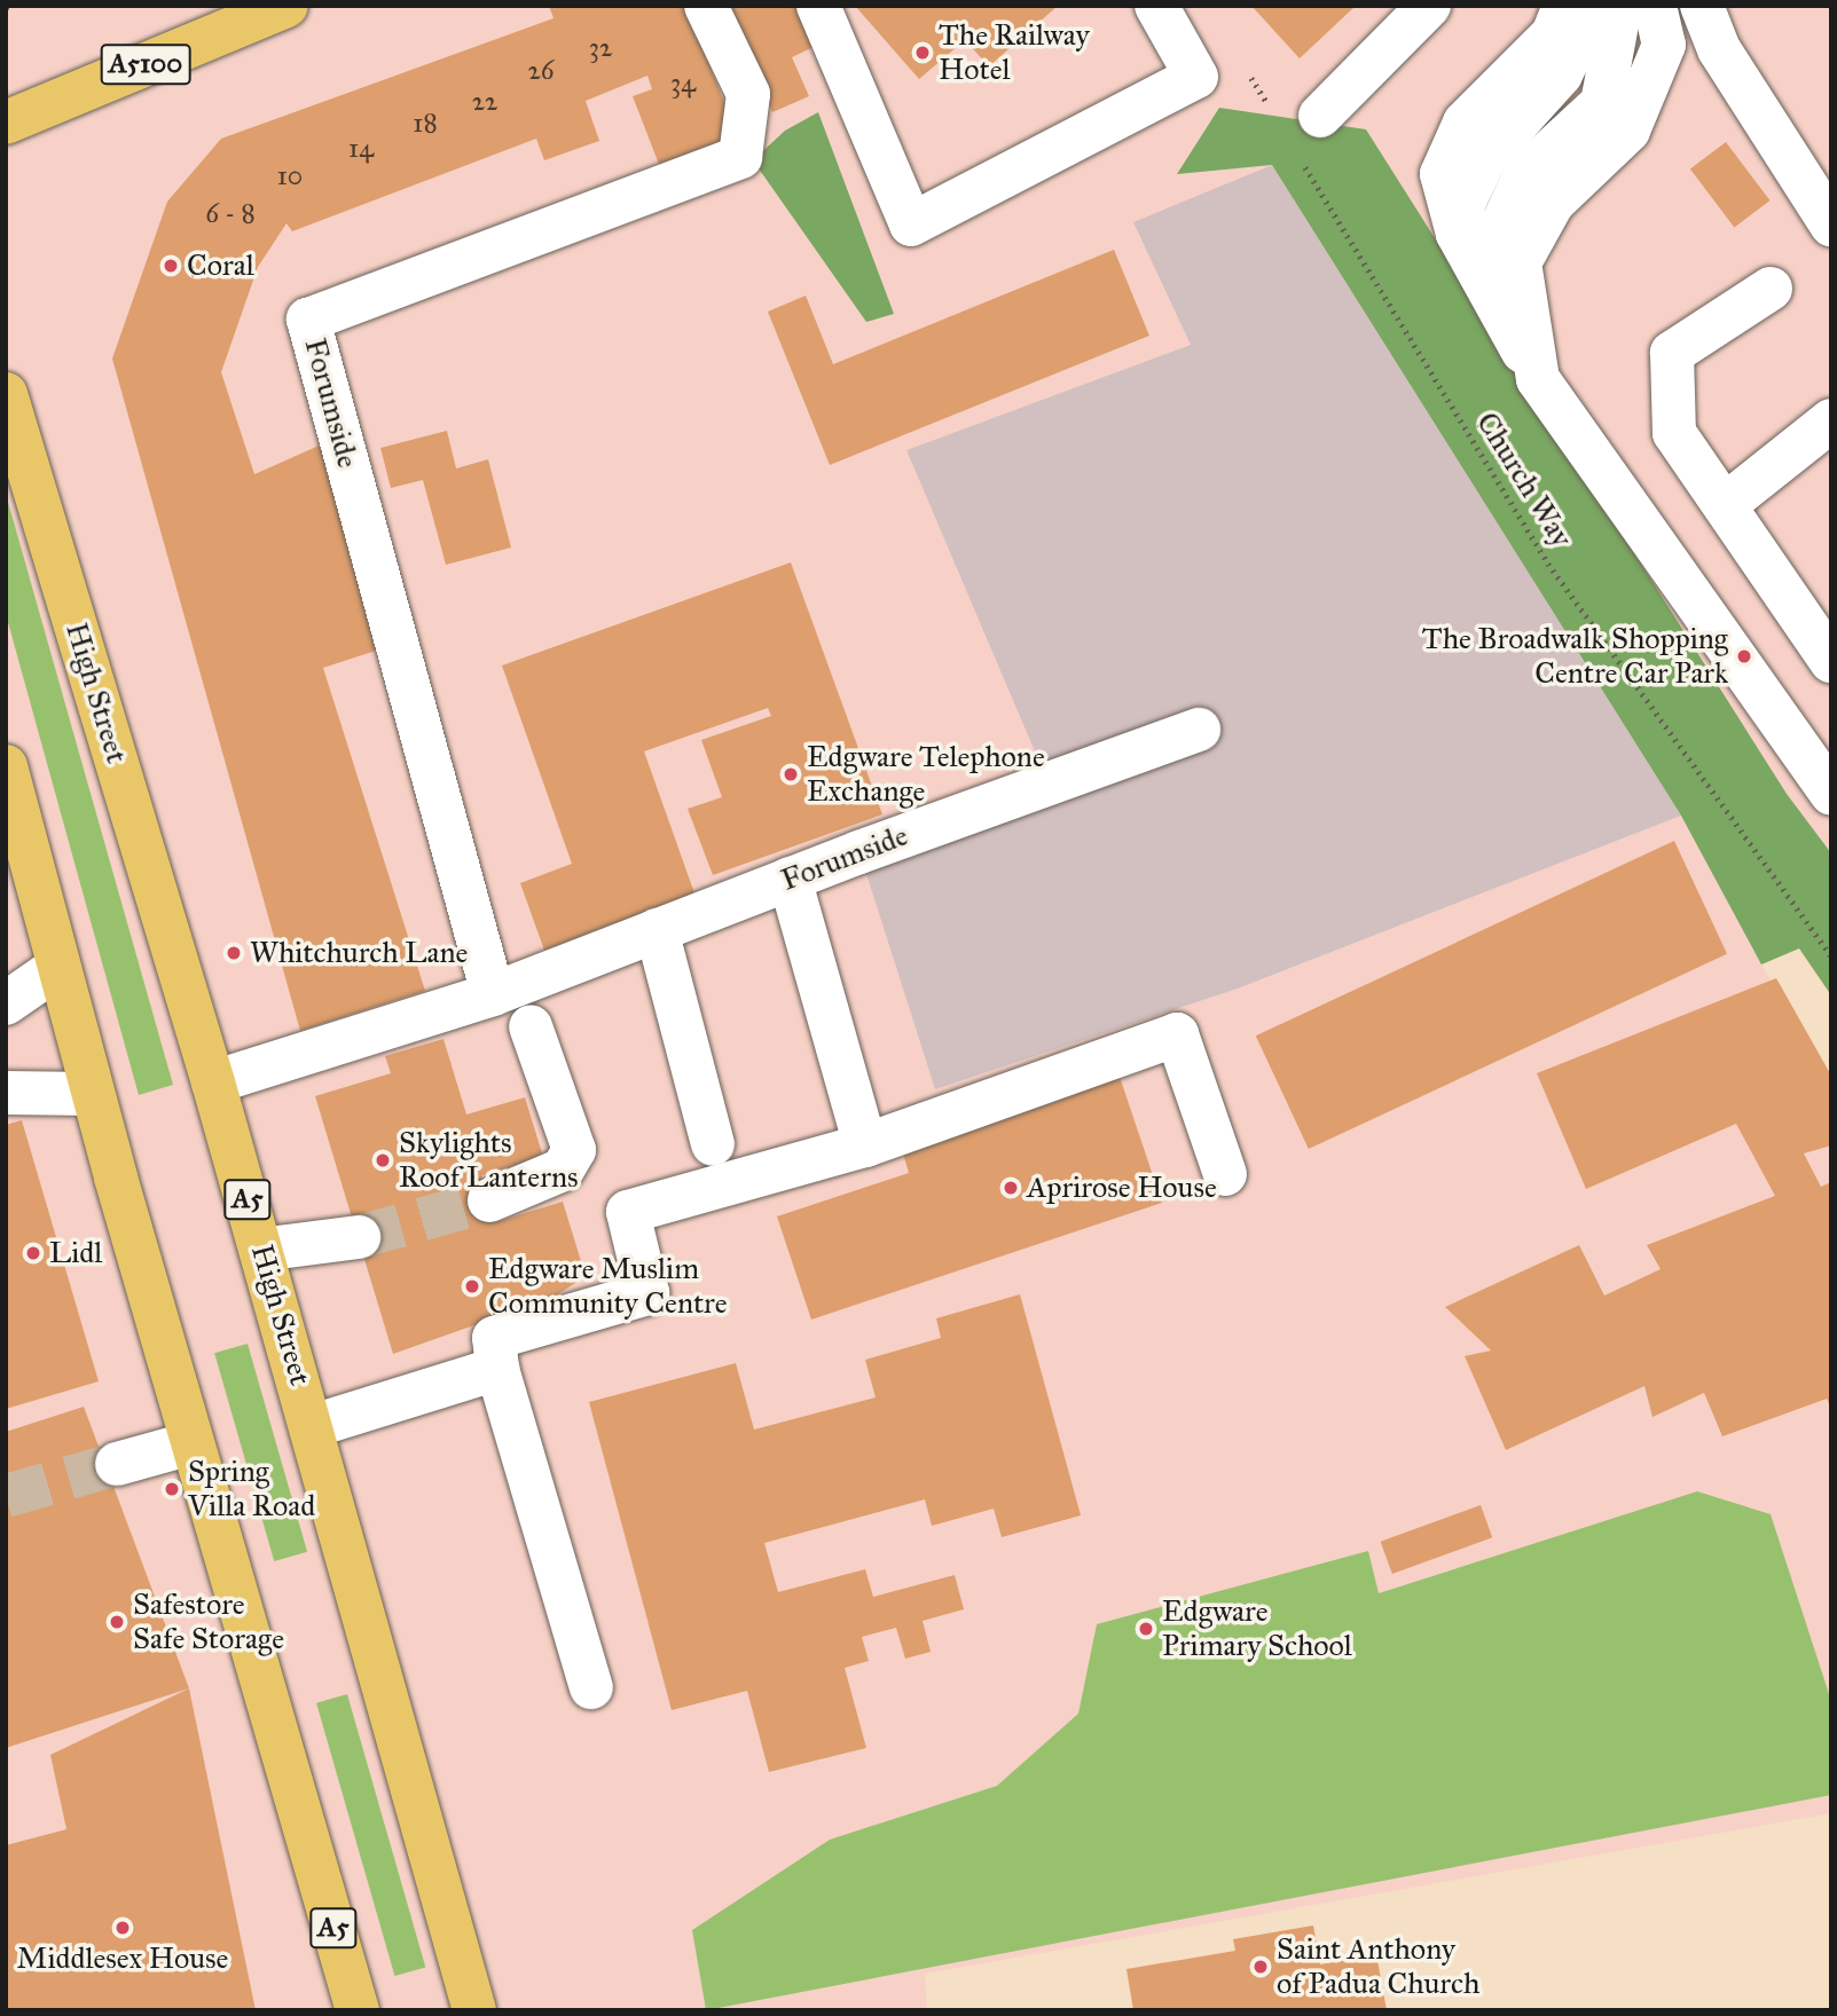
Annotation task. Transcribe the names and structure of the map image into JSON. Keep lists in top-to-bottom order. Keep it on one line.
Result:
{"streets":{"main road":["A5100","High Street","A5"],"lane":["Forumside"],"path":["Church Way"]},"crossings":[["Forumside","High Street"]],"places":["The Railway Hotel","Coral","The Broadwalk Shopping Centre Car Park","Edgware Telephone Exchange","Whitchurch Lane","Skylights Roof Lanterns","Aprirose House","Lidl","Edgware Muslim Community Centre","Spring Villa Road","Safestore Safe Storage","Edgware Primary School","Middlesex House","Saint Anthony of Padua Church"],"house_numbers":["32","26","34","22","18","14","10","6 - 8"]}
